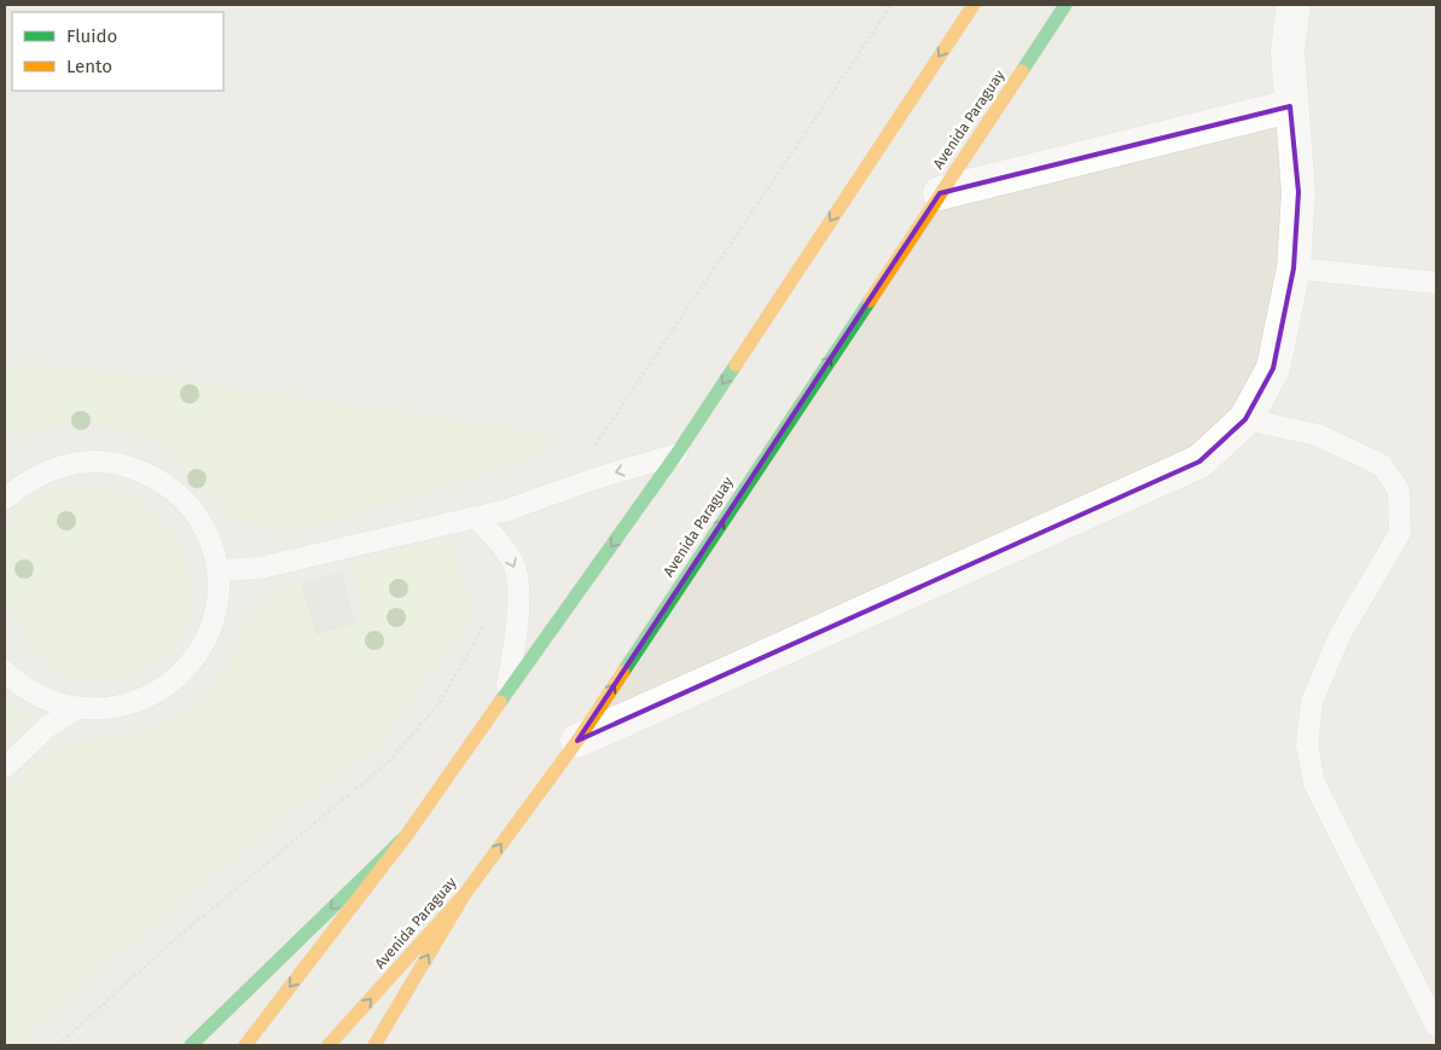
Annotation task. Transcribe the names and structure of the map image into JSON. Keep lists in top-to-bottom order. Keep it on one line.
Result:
{"streets":{"main road":["Avenida Paraguay"]},"legend":["Fluido","Lento"]}
